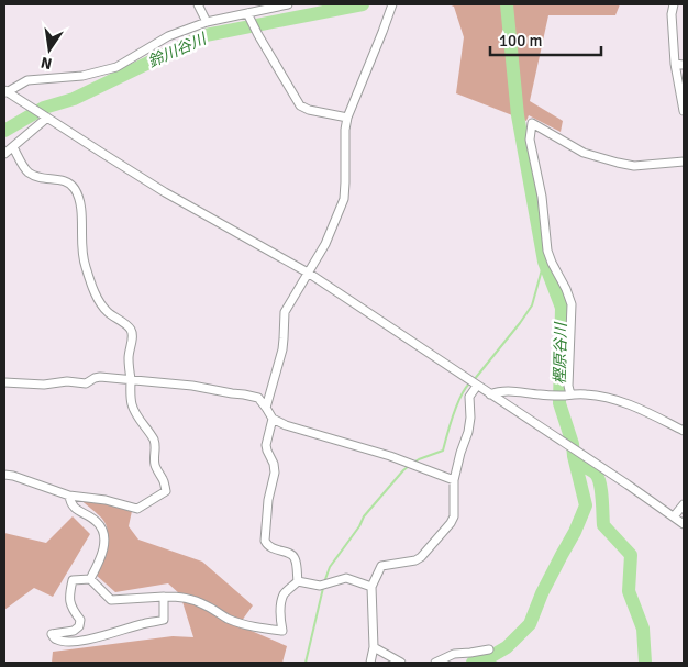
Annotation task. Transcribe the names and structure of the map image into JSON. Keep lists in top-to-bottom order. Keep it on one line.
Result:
{"water":["鈴川谷川","樫原谷川"],"scale_bar":"100 m","north":"bottom"}
